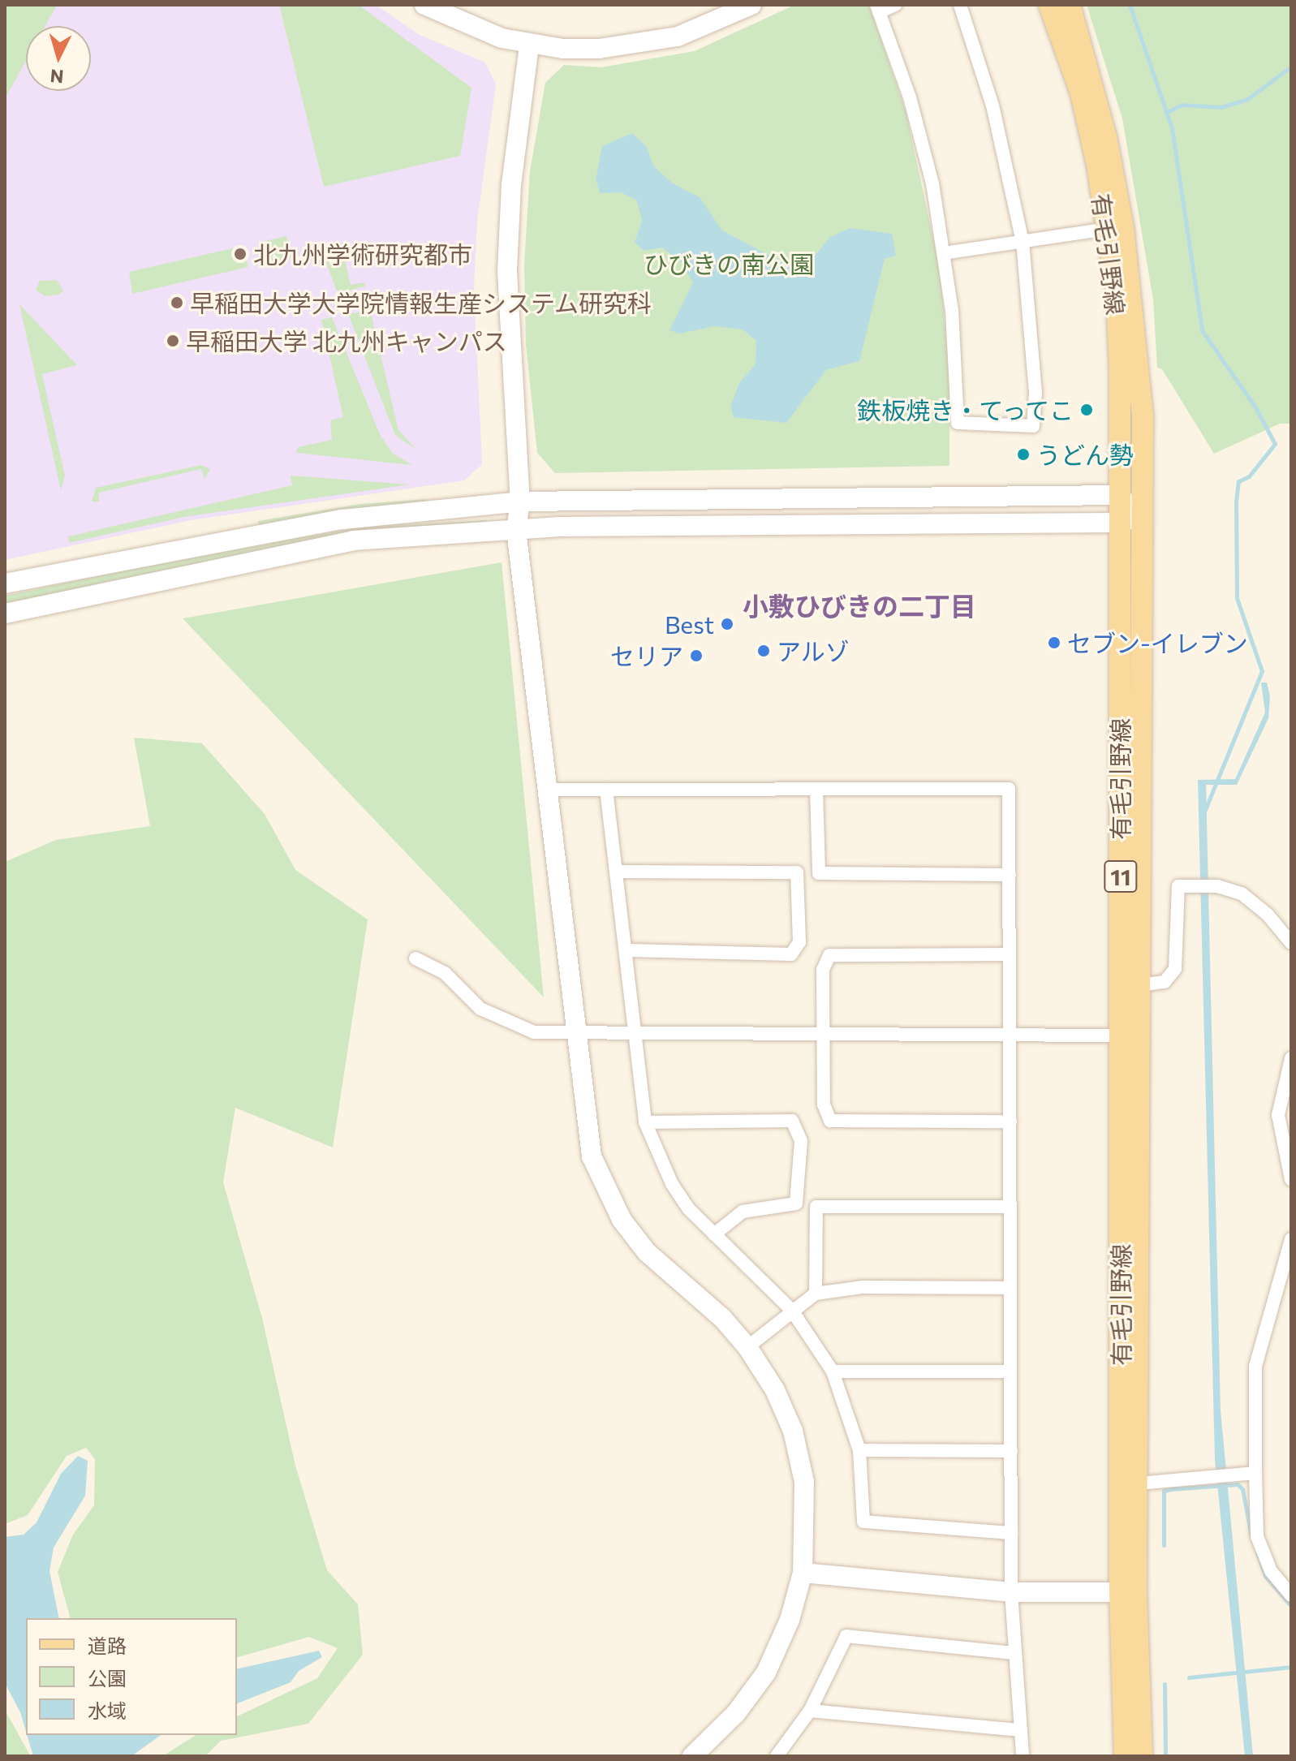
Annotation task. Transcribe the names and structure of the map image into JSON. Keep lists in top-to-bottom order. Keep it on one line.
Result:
{"streets":{"main road":["有毛引野線","11"]},"districts":["小敷ひびきの二丁目"],"parks":["ひびきの南公園"],"places":["北九州学術研究都市","早稲田大学大学院情報生産システム研究科","早稲田大学 北九州キャンパス","鉄板焼き・てってこ","うどん勢","Best","セブン-イレブン","アルゾ","セリア"],"legend":["道路","公園","水域"],"north":"bottom"}
